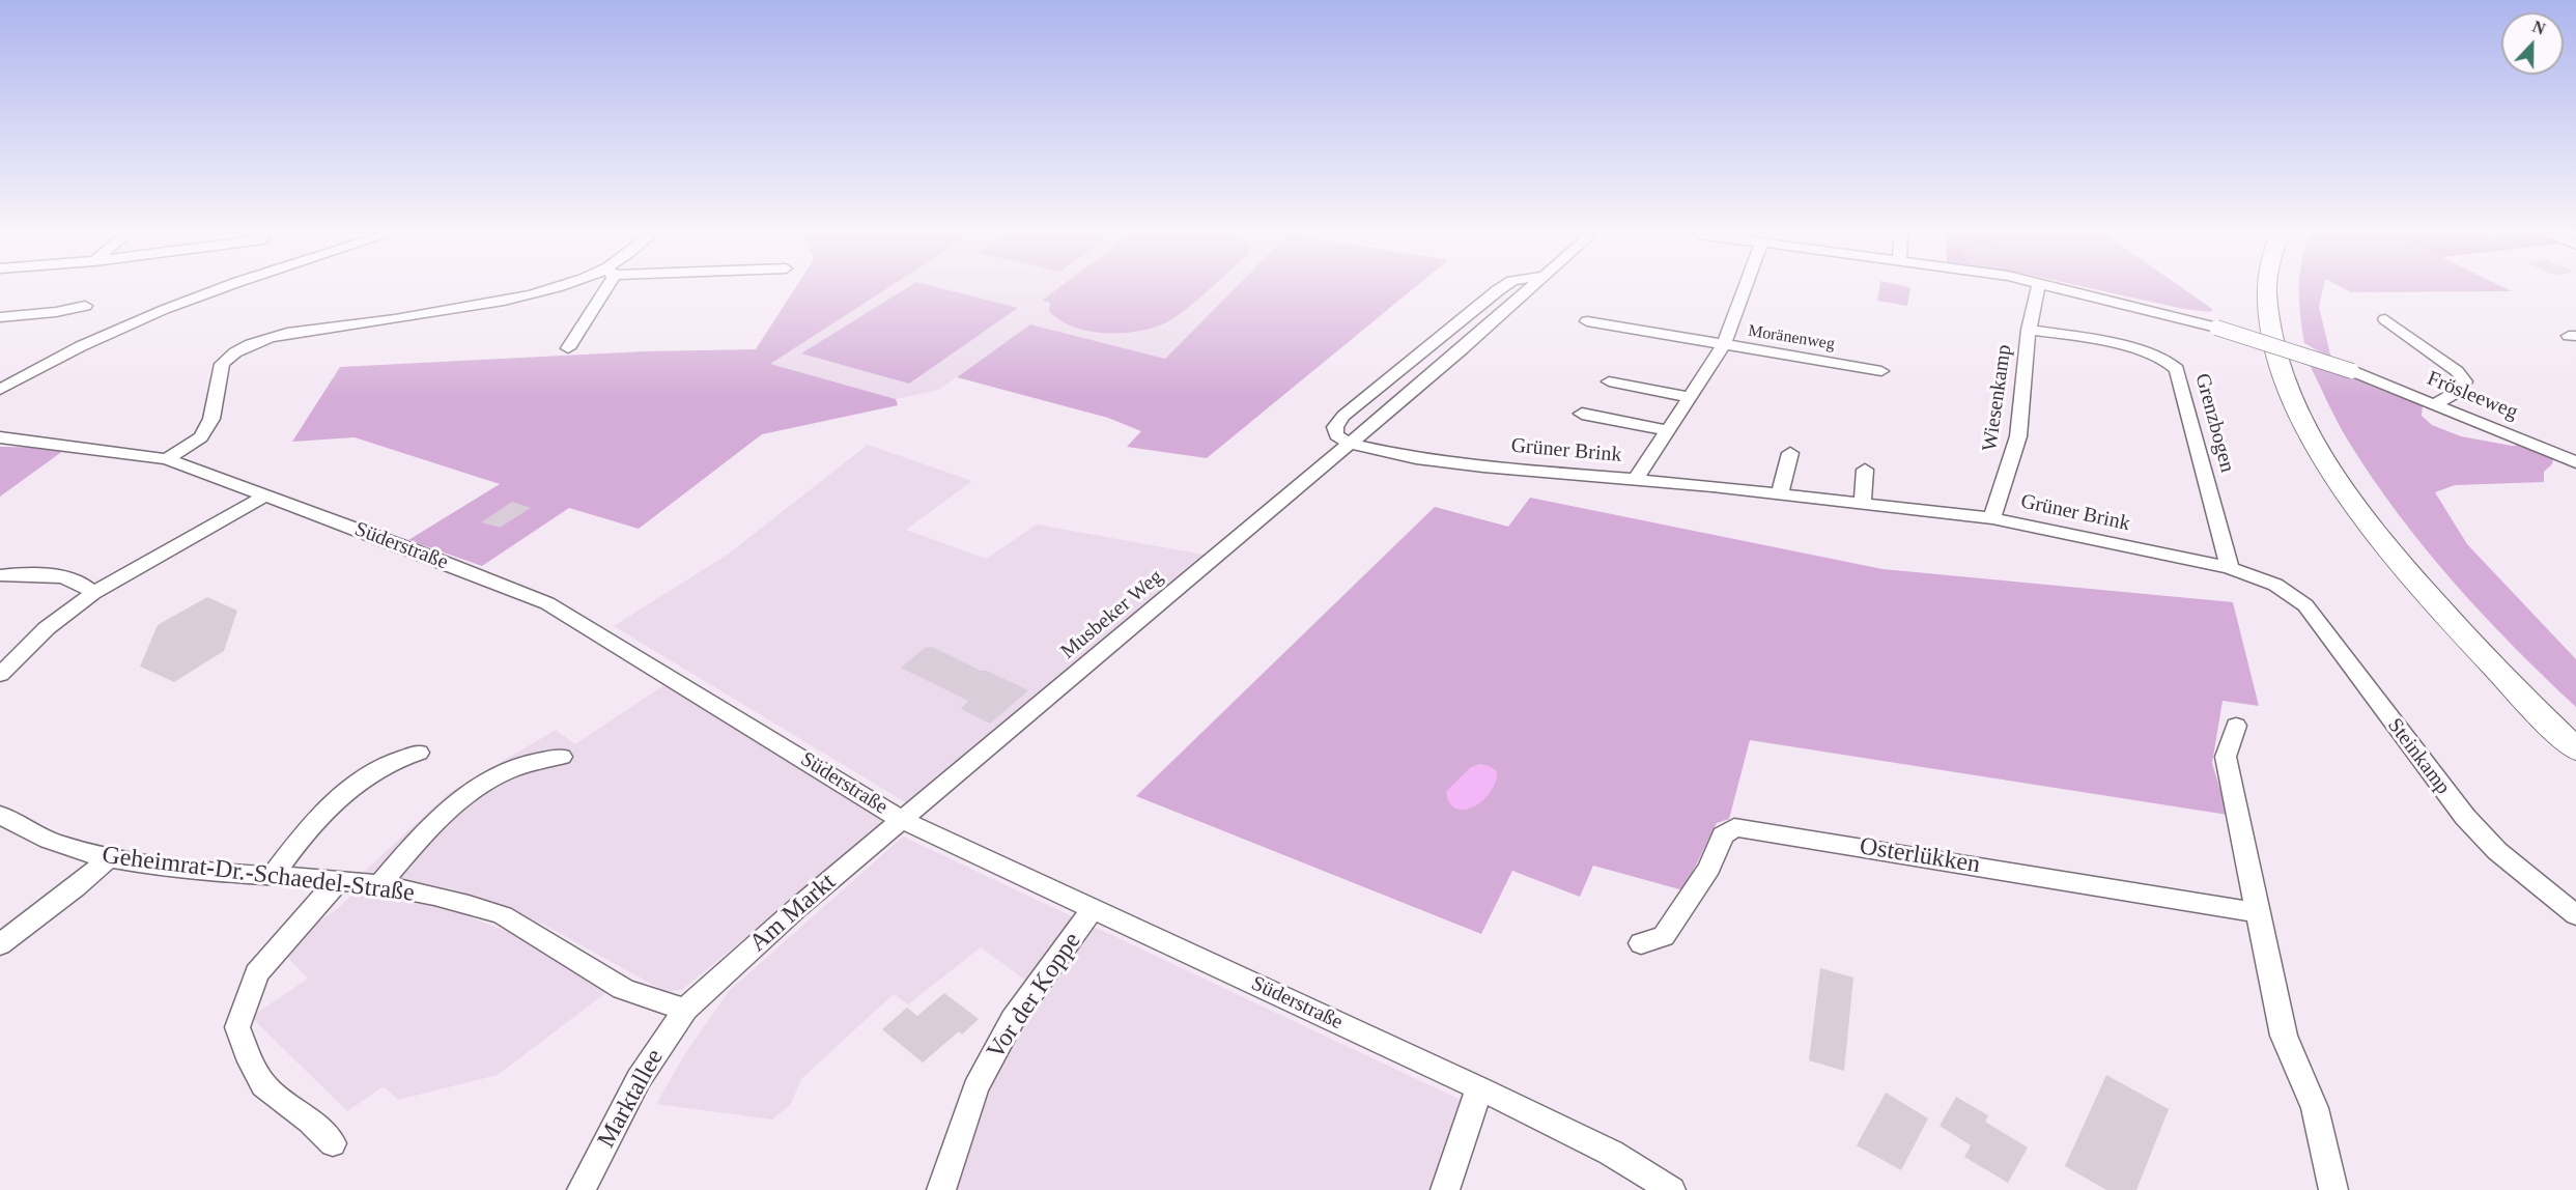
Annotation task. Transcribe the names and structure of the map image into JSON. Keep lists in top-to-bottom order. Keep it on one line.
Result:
{"streets":{"street":["Moränenweg","Frösleeweg","Wiesenkamp","Grenzbogen","Grüner Brink","Süderstraße","Musbeker Weg","Steinkamp","Osterlükken","Geheimrat-Dr.-Schaedel-Straße","Am Markt","Vor der Koppe","Marktallee"]},"crossings":[["Wiesenkamp","Grenzbogen"],["Wiesenkamp","Grüner Brink"],["Grenzbogen","Grüner Brink"],["Grüner Brink","Musbeker Weg"],["Grüner Brink","Steinkamp"],["Süderstraße","Musbeker Weg"],["Süderstraße","Am Markt"],["Süderstraße","Vor der Koppe"],["Musbeker Weg","Am Markt"],["Geheimrat-Dr.-Schaedel-Straße","Am Markt"],["Geheimrat-Dr.-Schaedel-Straße","Marktallee"],["Am Markt","Marktallee"]],"north":"top"}
